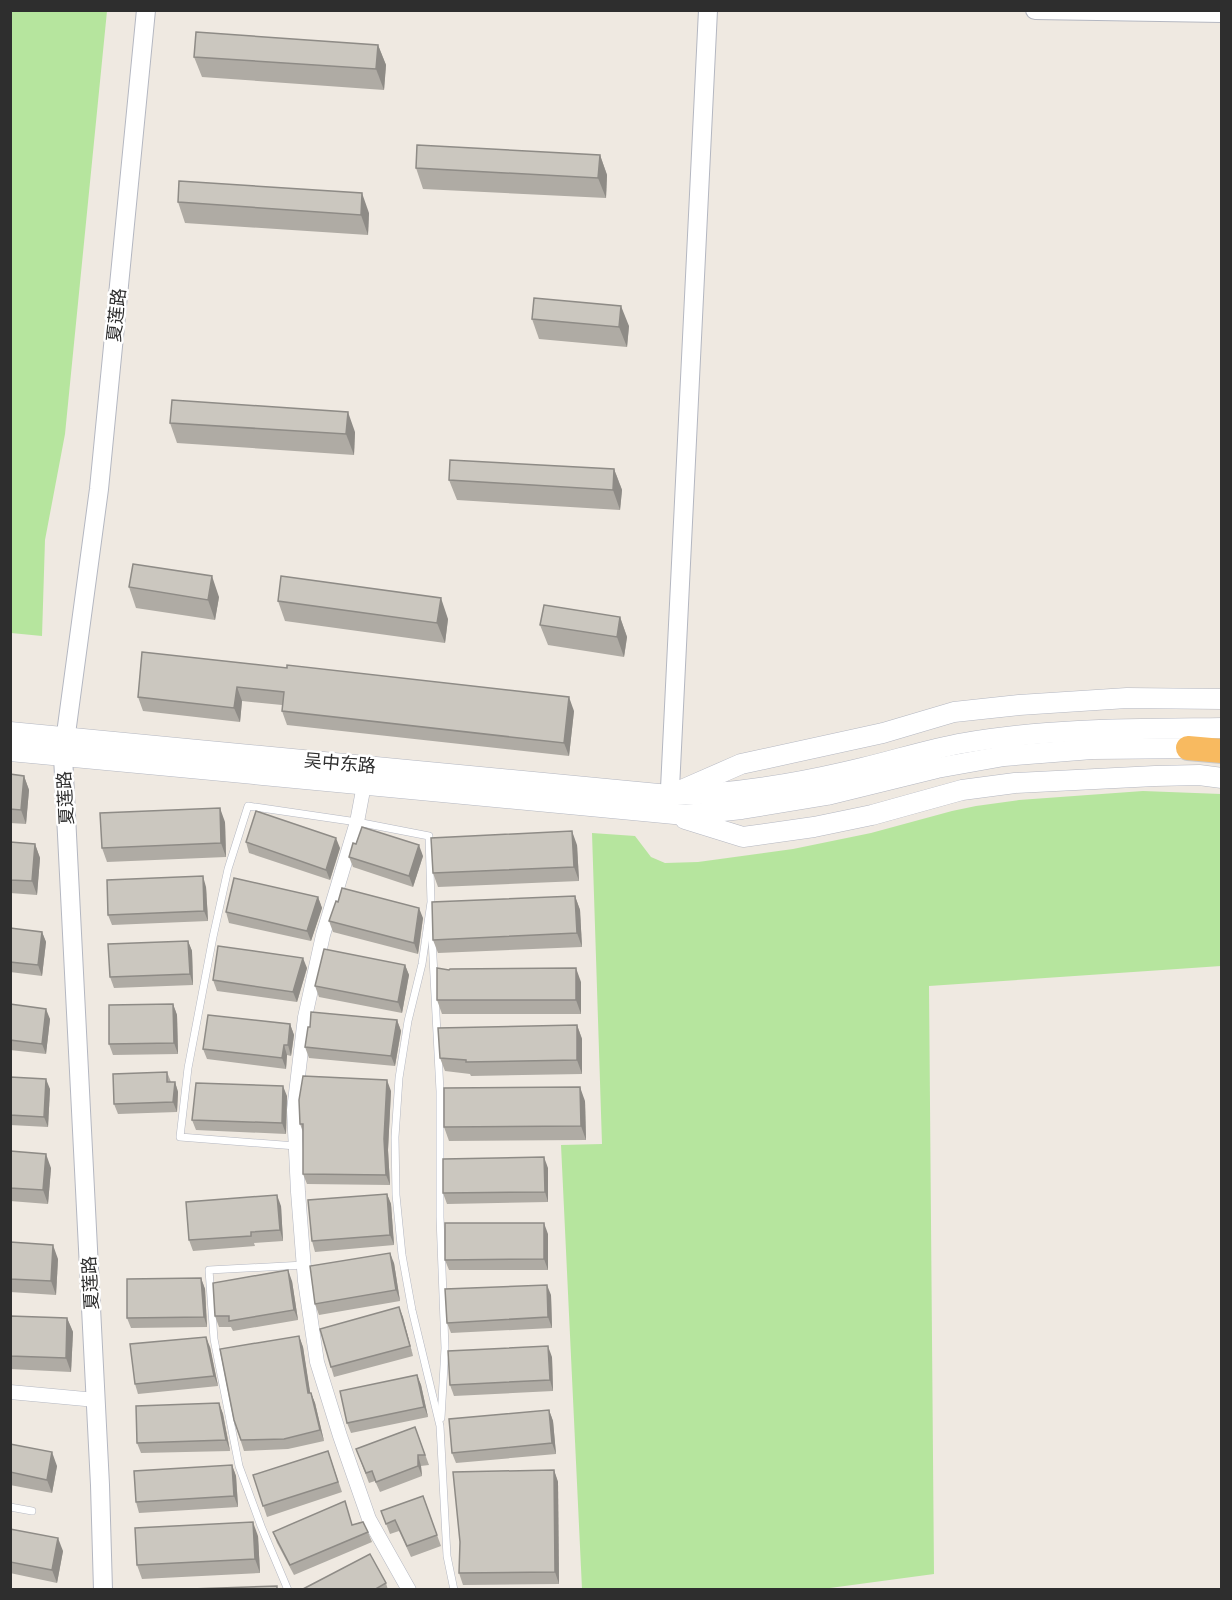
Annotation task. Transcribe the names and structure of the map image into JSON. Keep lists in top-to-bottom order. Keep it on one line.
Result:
{"streets":{"main road":["吴中东路"],"street":["夏莲路"]},"crossings":[["夏莲路","吴中东路"]]}
